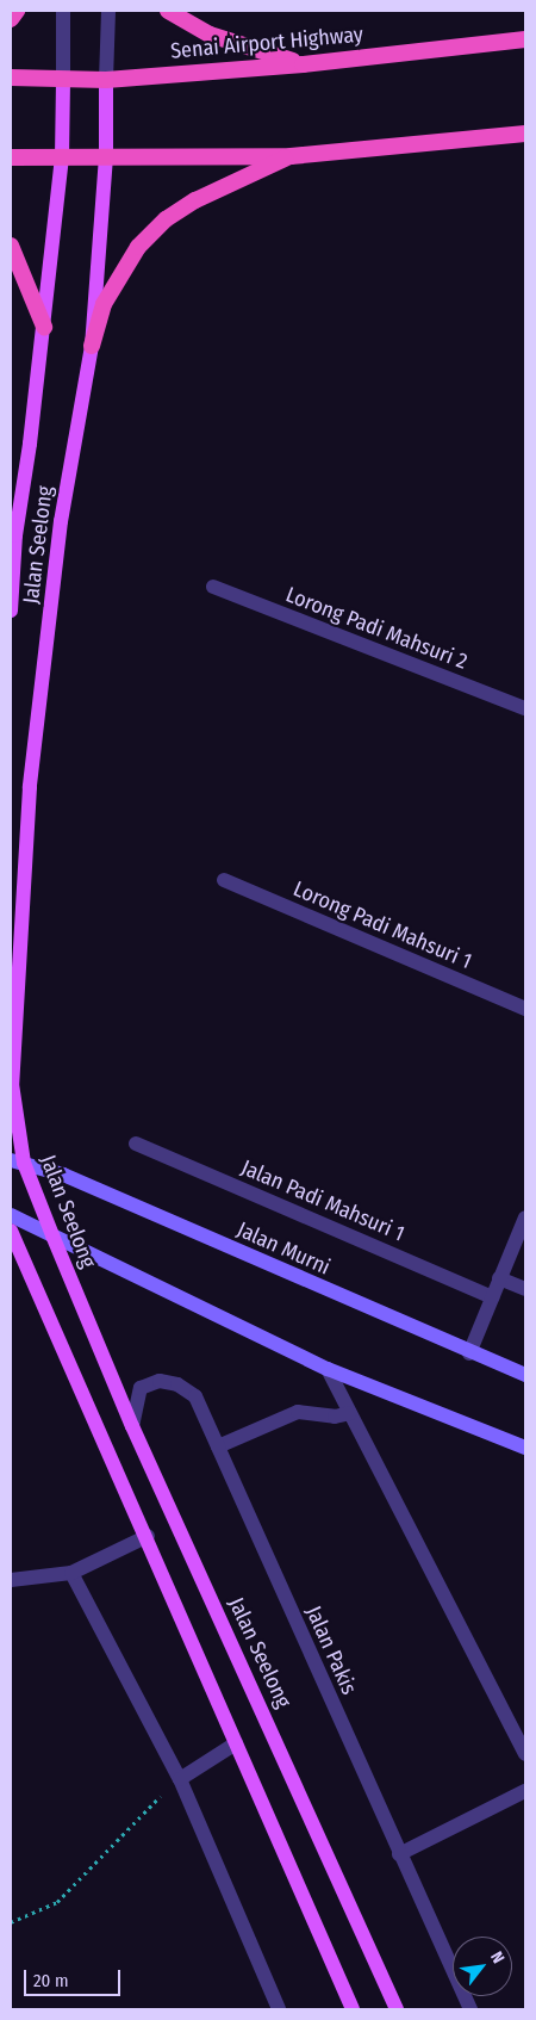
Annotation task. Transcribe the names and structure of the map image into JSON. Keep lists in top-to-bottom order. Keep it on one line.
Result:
{"streets":{"highway":["Senai Airport Highway"],"main road":["Jalan Seelong","Jalan Murni"],"street":["Lorong Padi Mahsuri 2","Lorong Padi Mahsuri 1","Jalan Padi Mahsuri 1","Jalan Pakis"]},"crossings":[["Senai Airport Highway","Jalan Seelong"],["Jalan Seelong","Jalan Murni"],["Jalan Seelong","Jalan Pakis"]],"scale_bar":"20 m","north":"top right"}
